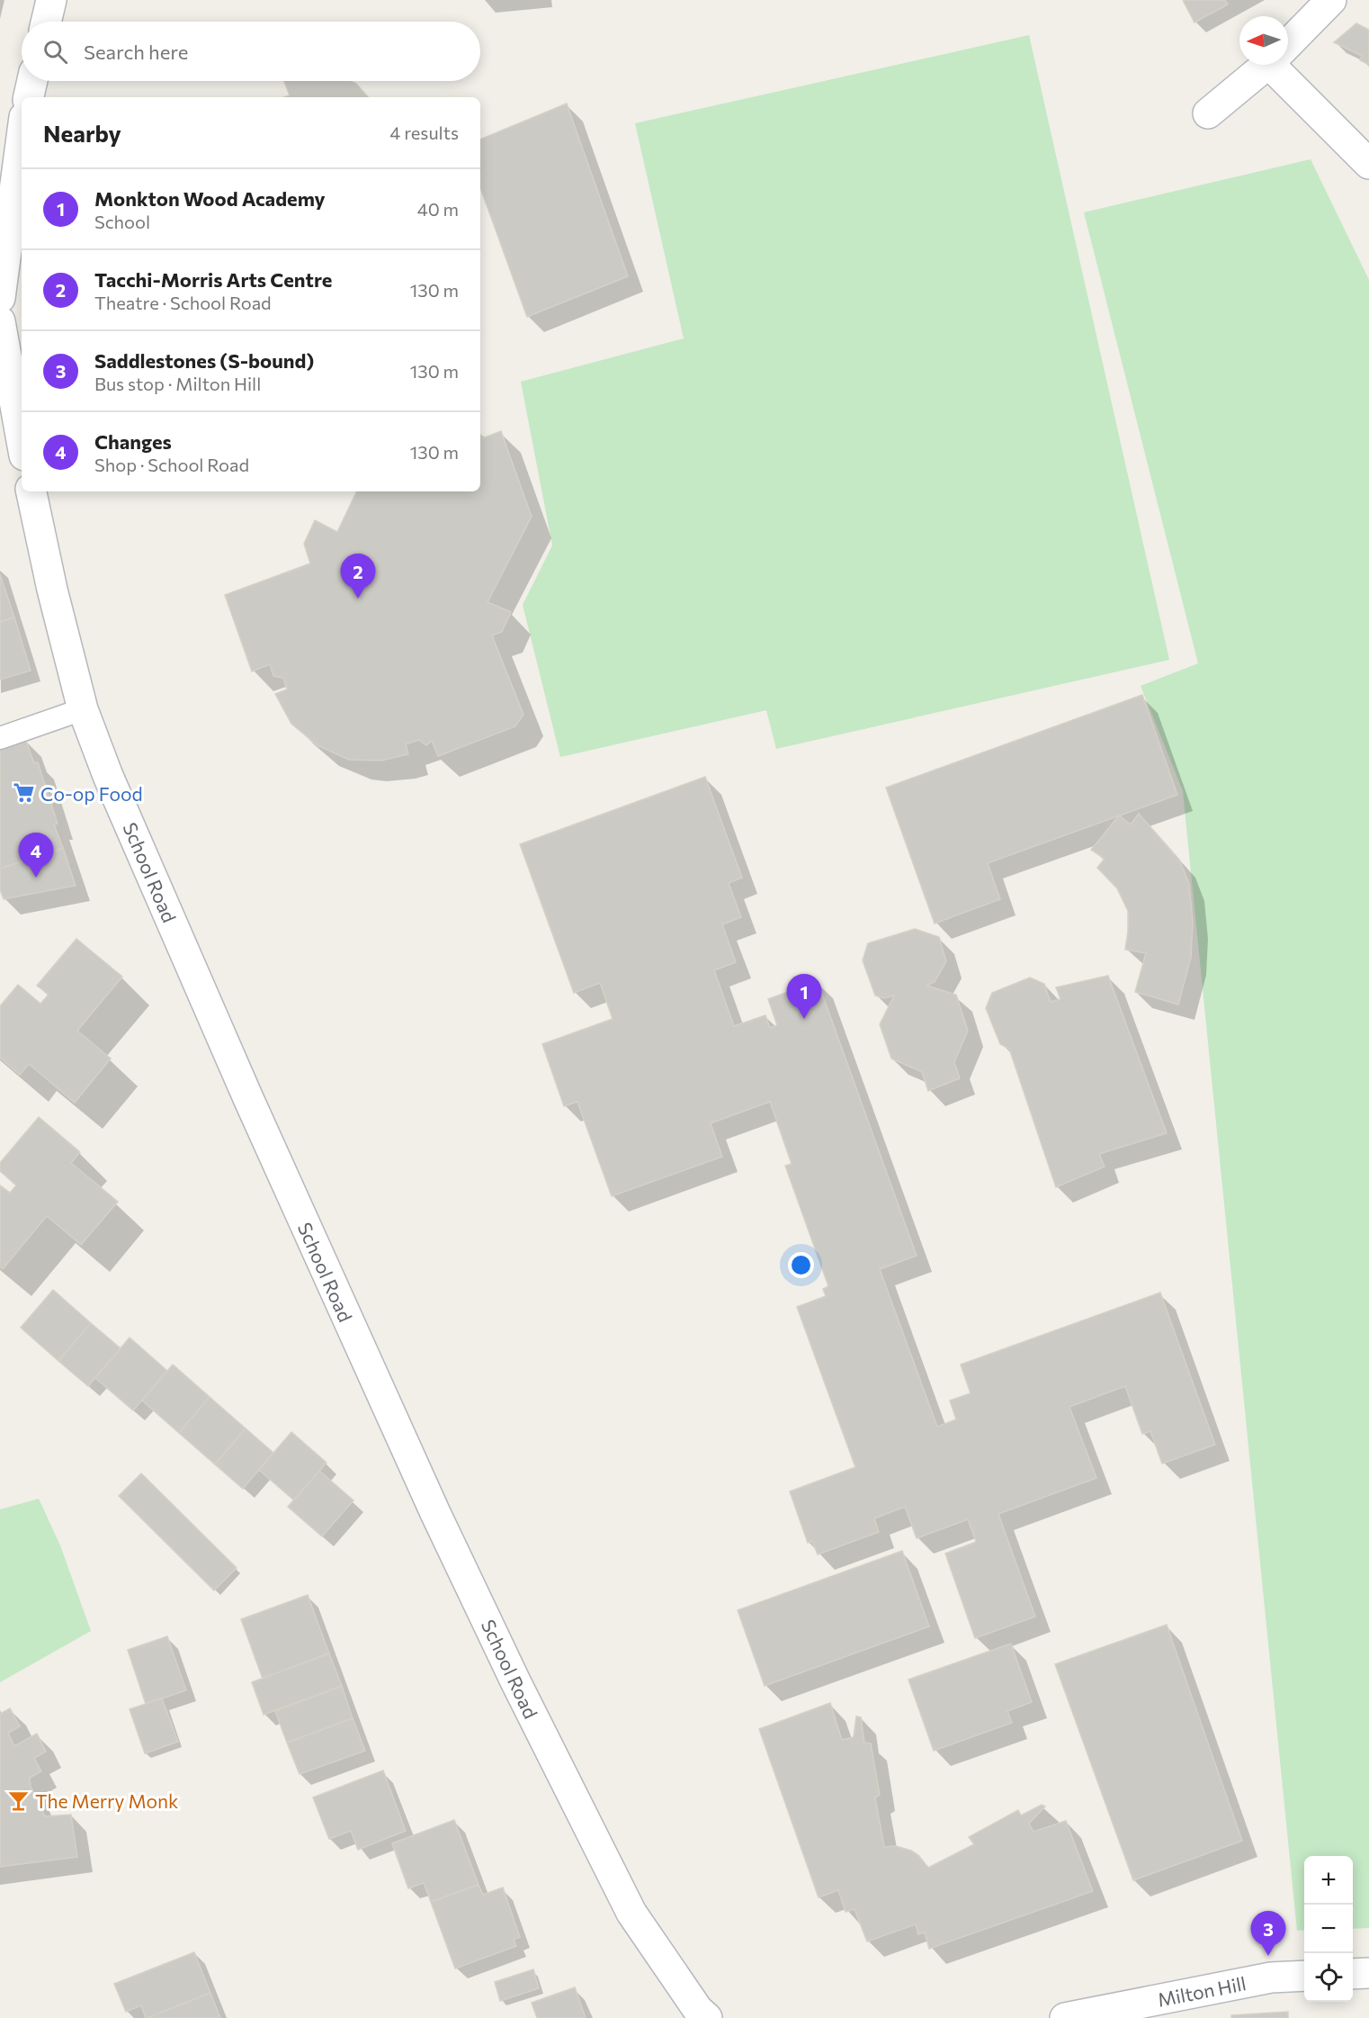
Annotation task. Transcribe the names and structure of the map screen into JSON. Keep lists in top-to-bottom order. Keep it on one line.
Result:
{"streets":{"street":["School Road","Milton Hill"]},"places":{"supermarket":["Co-op Food"],"bar":["The Merry Monk"]},"north":"left","page":{"search":"Search here","heading":["Nearby","4 results"],"list":[{"mark":"1","name":"Monkton Wood Academy","note":"School","value":"40 m"},{"mark":"2","name":"Tacchi-Morris Arts Centre","note":"Theatre · School Road","value":"130 m"},{"mark":"3","name":"Saddlestones (S-bound)","note":"Bus stop · Milton Hill","value":"130 m"},{"mark":"4","name":"Changes","note":"Shop · School Road","value":"130 m"}],"pins":["2","4","1","3"],"map_buttons":["+","−"]}}
